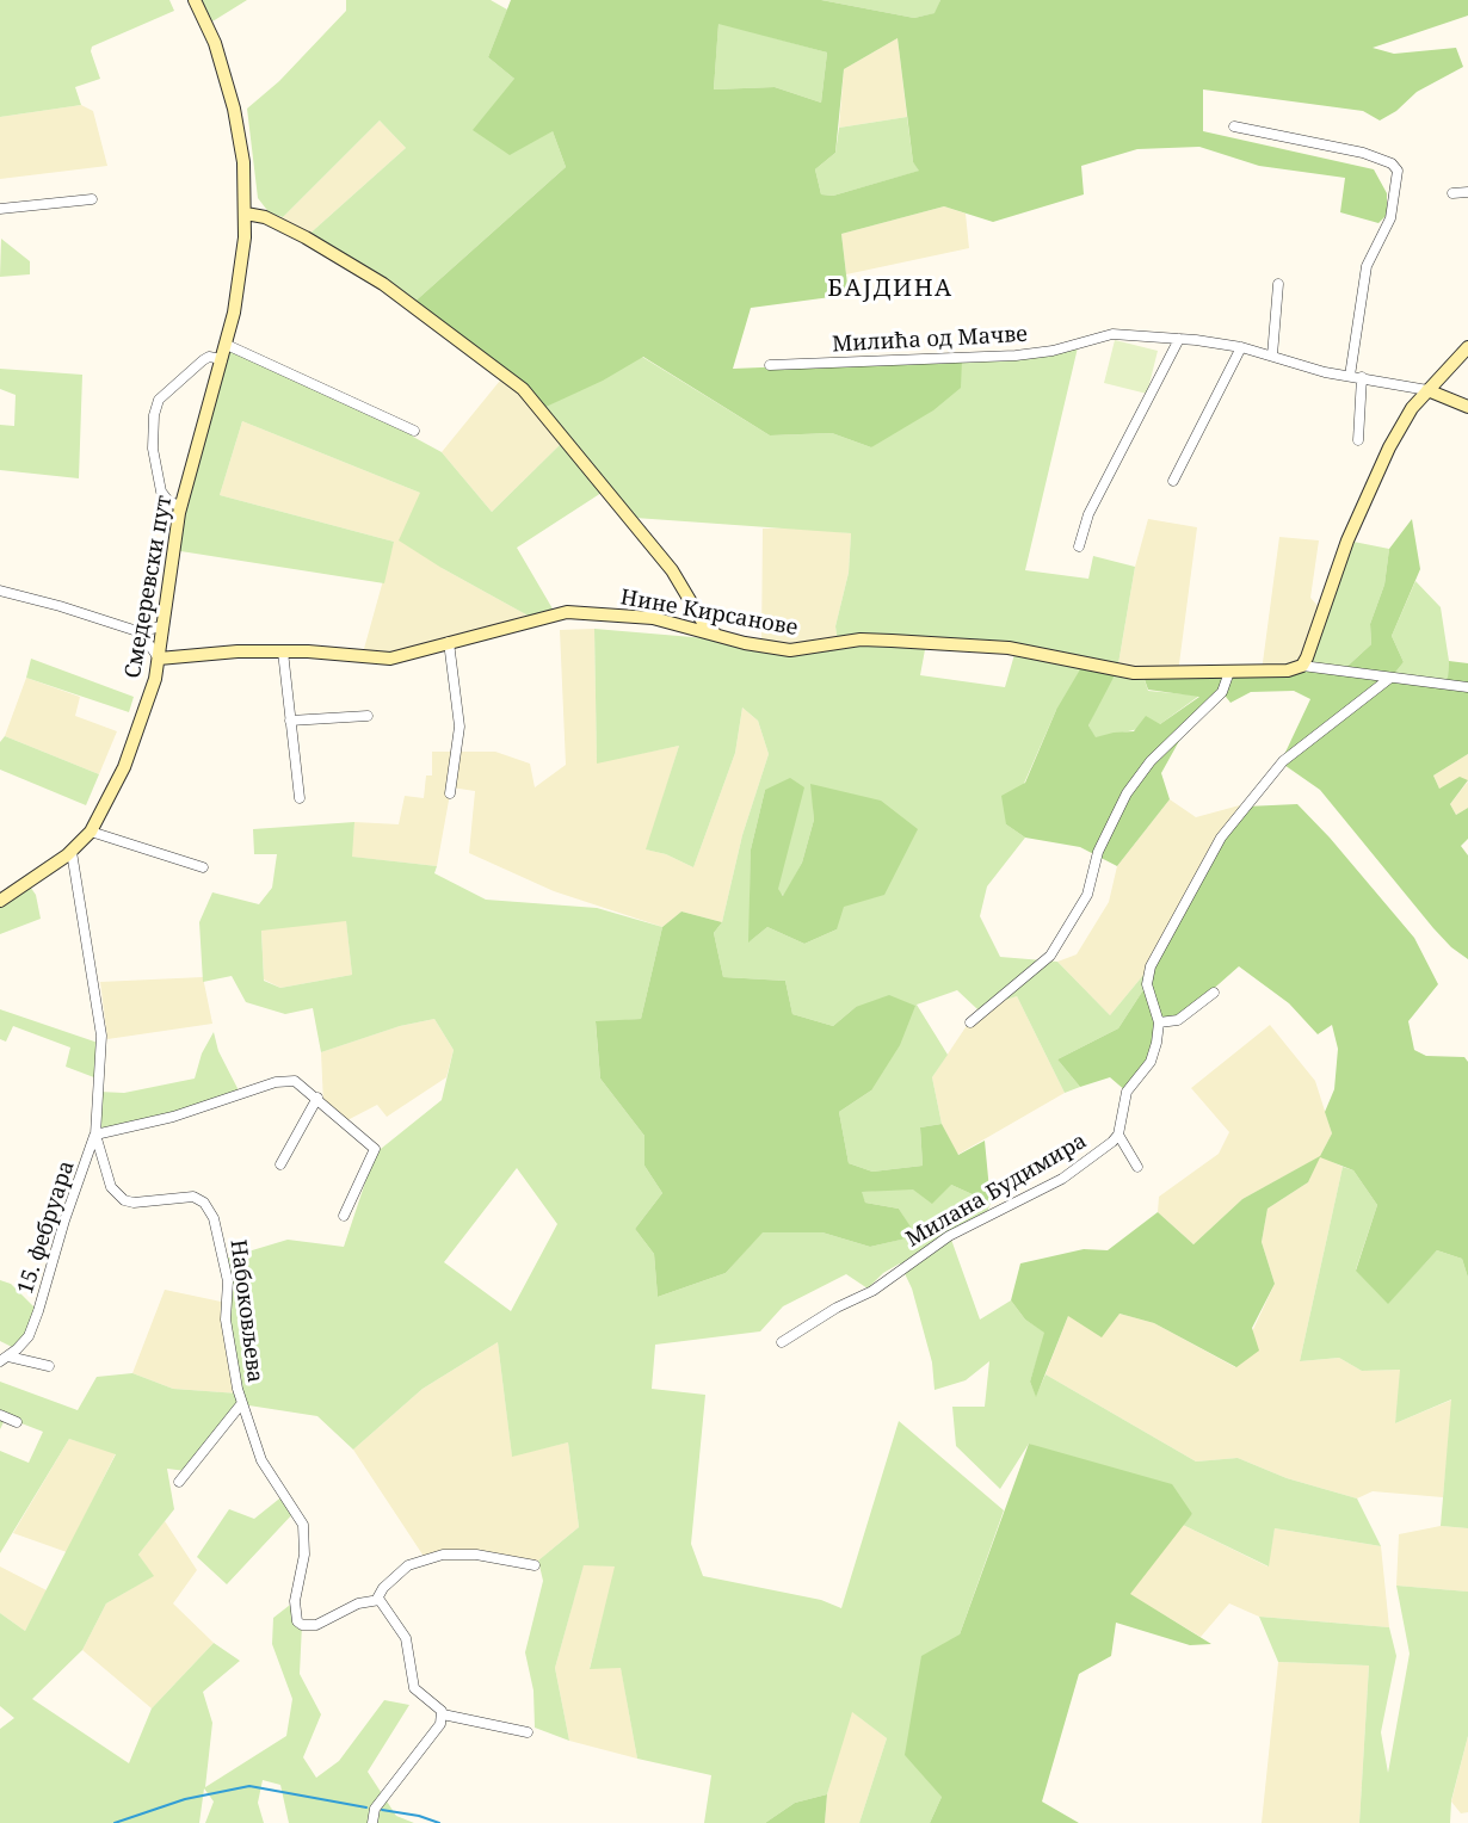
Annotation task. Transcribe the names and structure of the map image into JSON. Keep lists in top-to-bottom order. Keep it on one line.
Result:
{"streets":{"street":["Милића од Мачве","Смедеревски пут","Нине Кирсанове","Милана Будимира","15. фебруара","Набоковљева"]},"crossings":[["Смедеревски пут","Нине Кирсанове"],["Смедеревски пут","Набоковљева"],["Нине Кирсанове","Милана Будимира"],["15. фебруара","Набоковљева"]],"districts":["БАЈДИНА"]}
